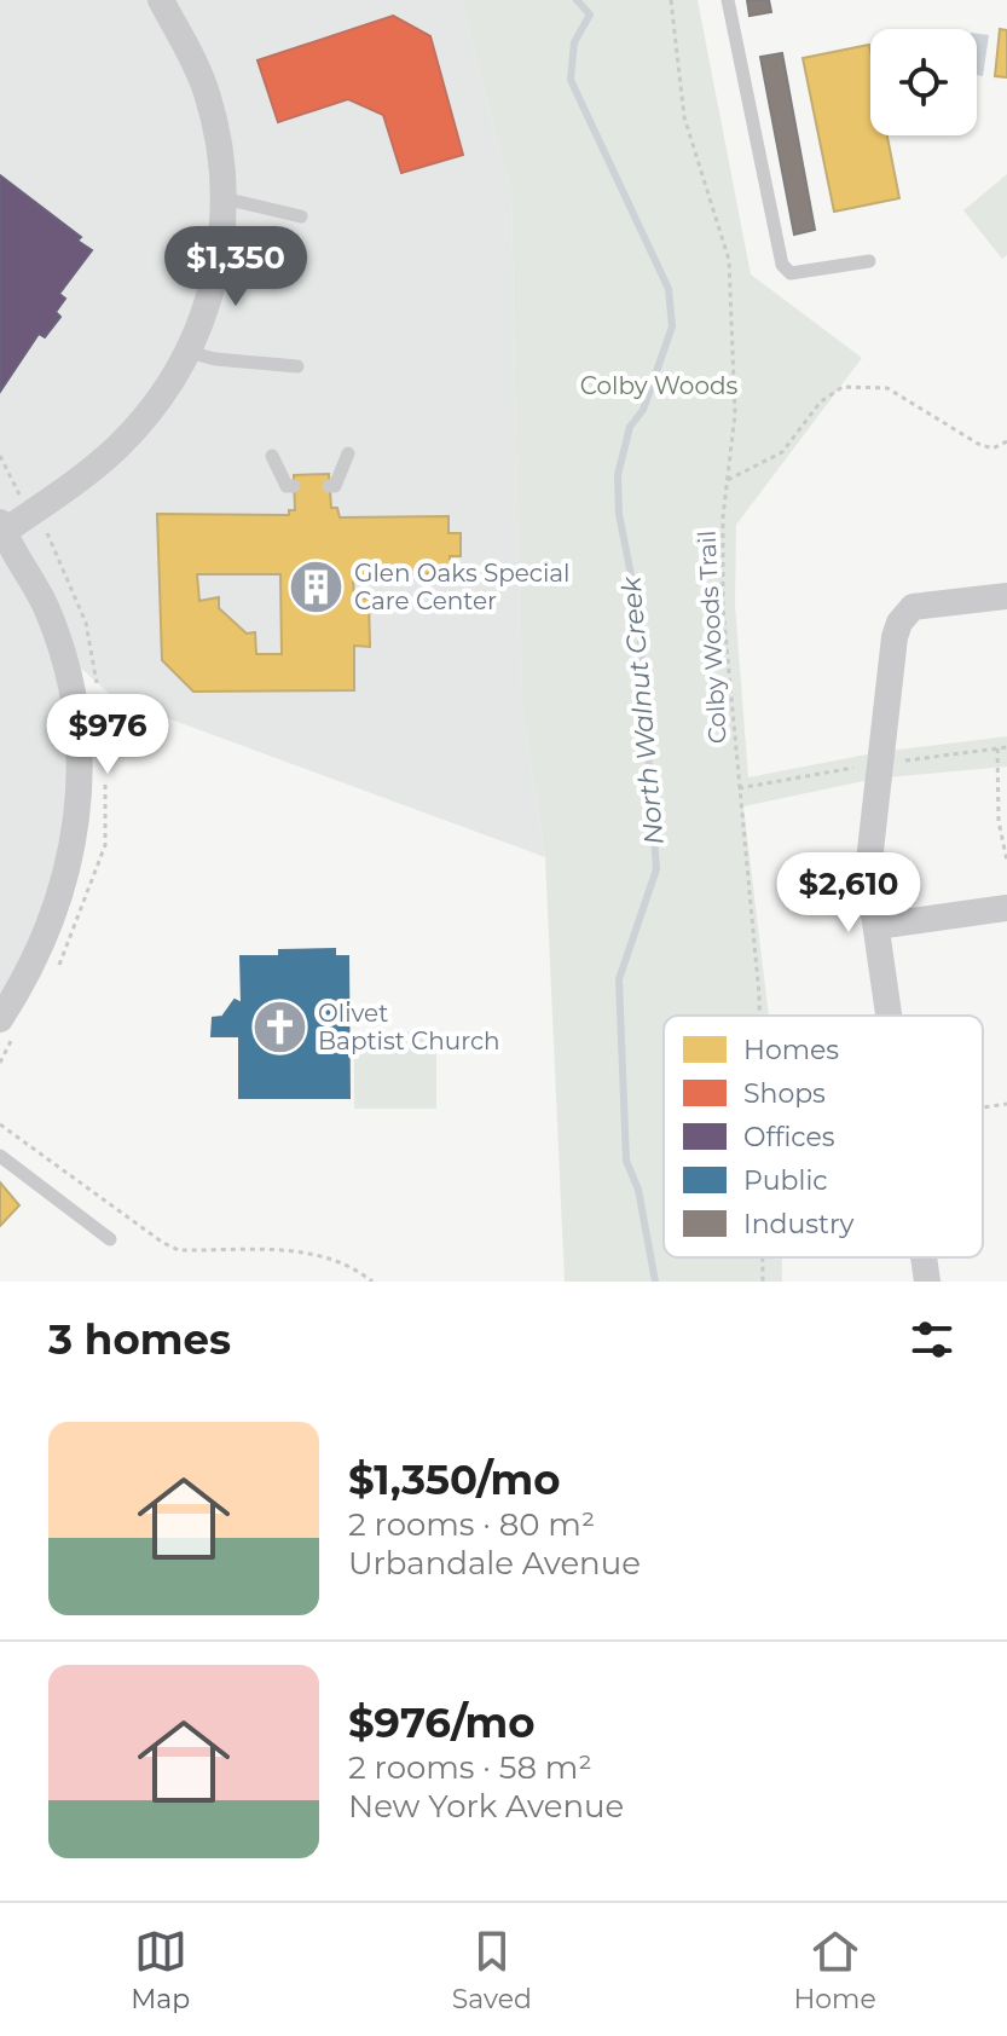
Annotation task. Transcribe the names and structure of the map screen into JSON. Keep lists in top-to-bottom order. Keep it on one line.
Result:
{"streets":{"path":["Colby Woods Trail"]},"water":["North Walnut Creek"],"parks":["Colby Woods"],"places":{"building":["Glen Oaks Special Care Center"],"church":["Olivet Baptist Church"]},"legend":["Homes","Shops","Offices","Public","Industry"],"page":{"price":["$1,350","$976","$2,610"],"heading":"3 homes","list":[{"name":"$1,350/mo","note":"2 rooms · 80 m² · Urbandale Avenue"},{"name":"$976/mo","note":"2 rooms · 58 m² · New York Avenue"}],"tabs":["Map","Saved","Home"]}}
